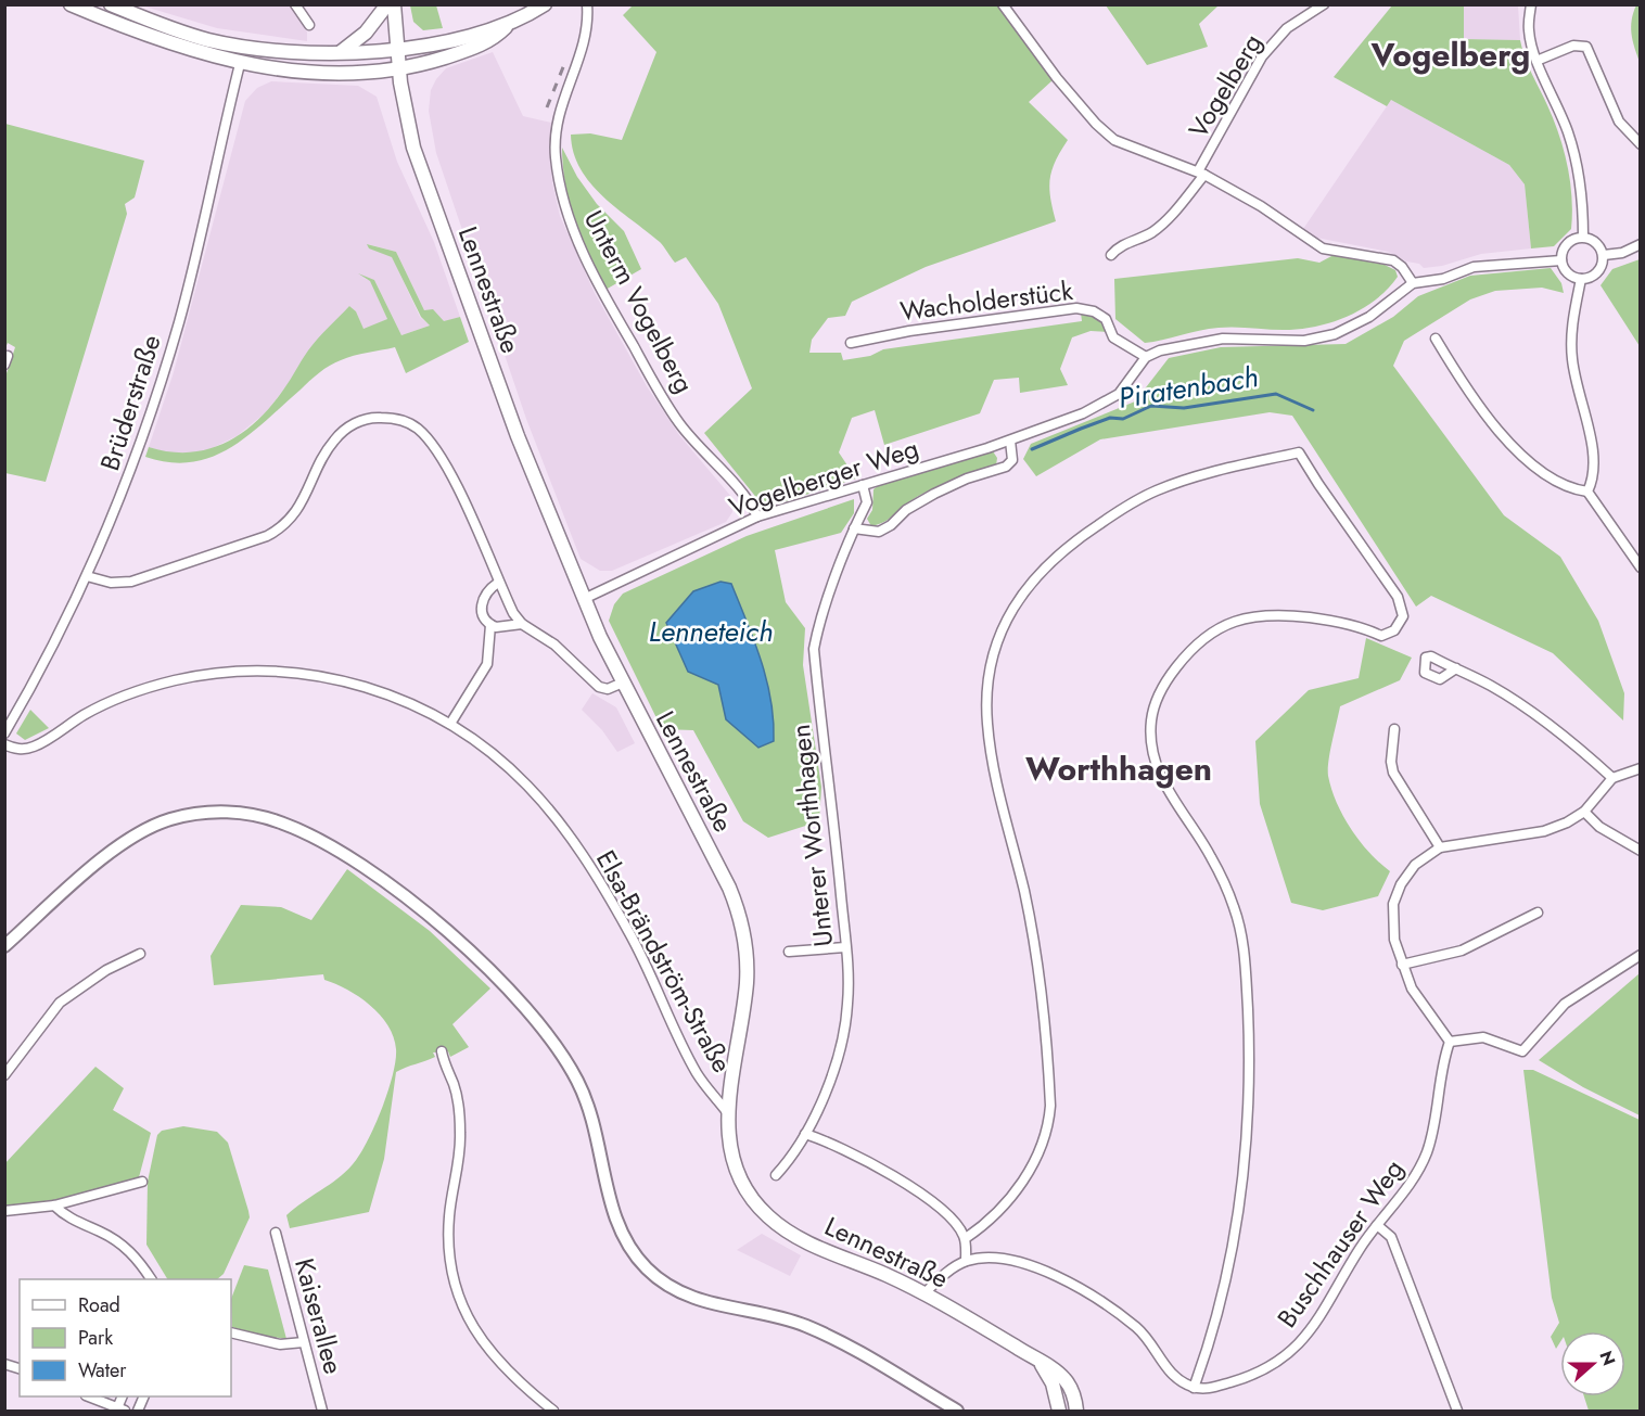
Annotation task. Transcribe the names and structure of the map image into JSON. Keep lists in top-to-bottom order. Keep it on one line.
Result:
{"streets":{"main road":["Lennestraße"],"street":["Vogelberg","Wacholderstück","Unterm Vogelberg","Brüderstraße","Vogelberger Weg","Unterer Worthhagen","Elsa-Brändström-Straße","Buschhauser Weg","Kaiserallee"]},"crossings":[["Lennestraße","Vogelberger Weg"],["Lennestraße","Elsa-Brändström-Straße"],["Wacholderstück","Vogelberger Weg"],["Unterm Vogelberg","Vogelberger Weg"],["Vogelberger Weg","Unterer Worthhagen"]],"districts":["Vogelberg","Worthhagen"],"water":["Piratenbach","Lenneteich"],"legend":["Road","Park","Water"],"north":"right"}
